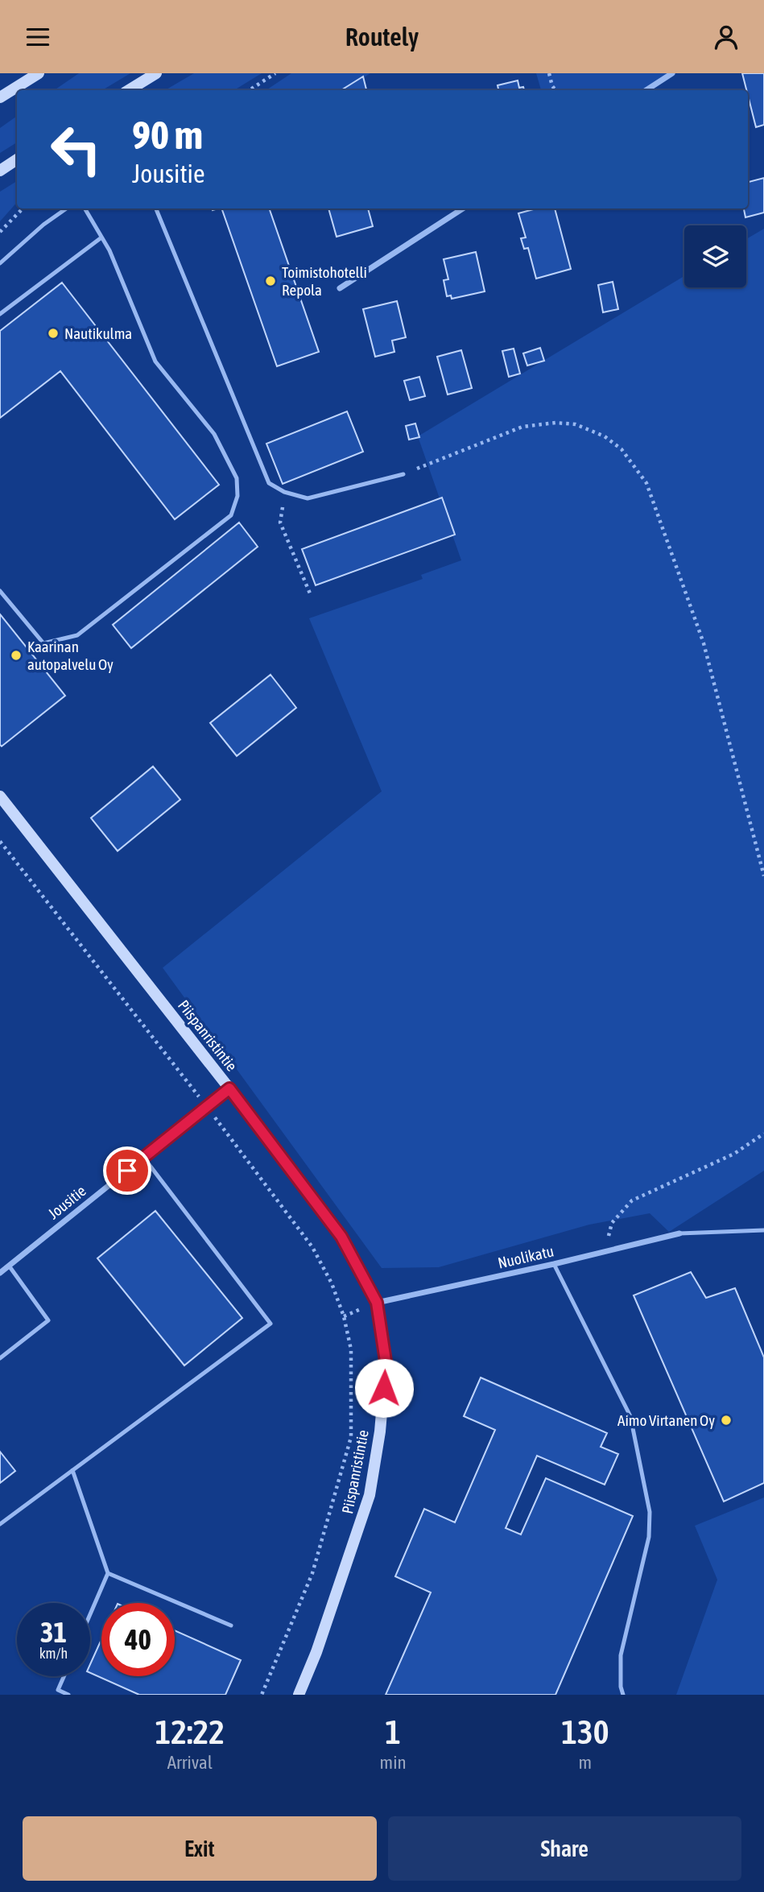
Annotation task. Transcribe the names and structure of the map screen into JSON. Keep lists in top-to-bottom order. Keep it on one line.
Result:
{"streets":{"street":["Piispanristintie","Jousitie","Nuolikatu"]},"crossings":[["Piispanristintie","Jousitie"],["Piispanristintie","Nuolikatu"]],"places":["Toimistohotelli Repola","Nautikulma","Kaarinan autopalvelu Oy","Aimo Virtanen Oy"],"page":{"header":"Routely","turn":["90 m","Jousitie"],"speed":"31 km/h","limit":"40","eta":["12:22","Arrival","1","min","130","m"],"buttons":["Exit","Share"]}}
